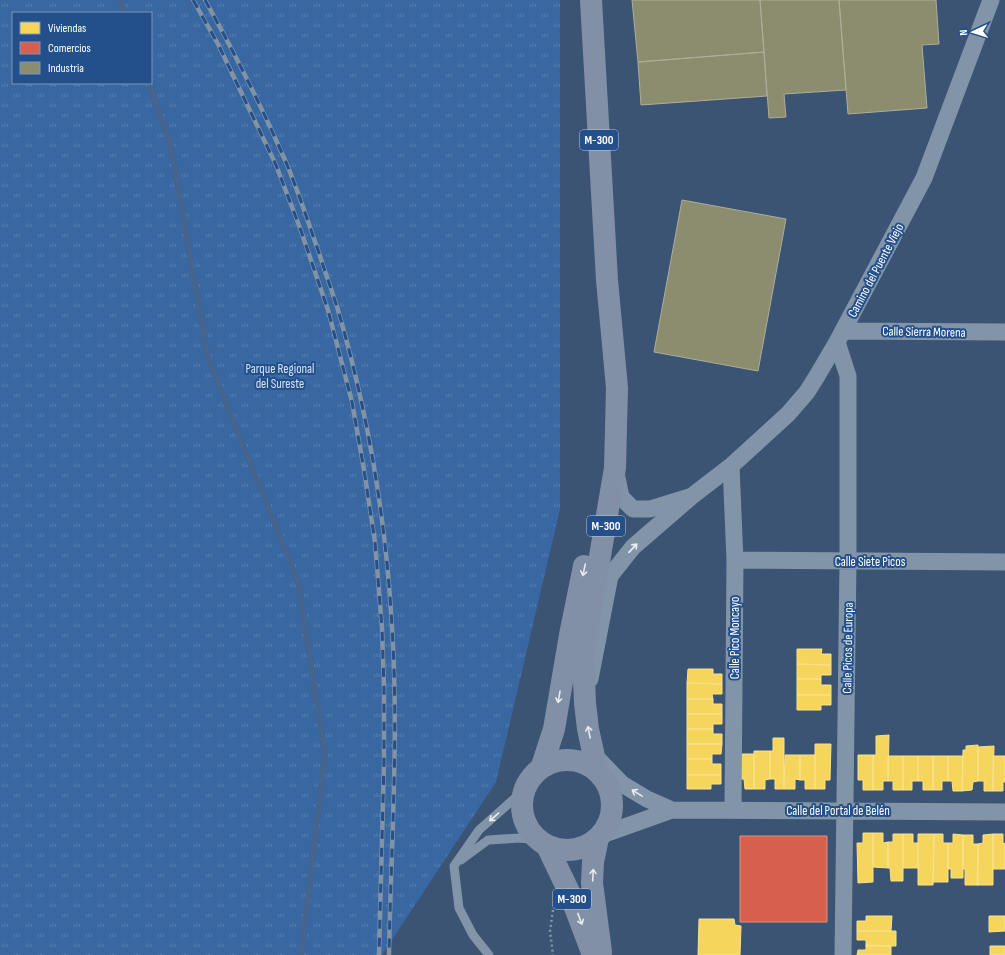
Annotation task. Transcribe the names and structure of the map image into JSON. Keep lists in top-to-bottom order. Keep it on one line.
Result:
{"streets":{"main road":["M-300"],"street":["Camino del Puente Viejo","Calle Sierra Morena","Calle Siete Picos","Calle Pico Moncayo","Calle Picos de Europa","Calle del Portal de Belén"]},"crossings":[["M-300","Camino del Puente Viejo"],["Camino del Puente Viejo","Calle Sierra Morena"],["Camino del Puente Viejo","Calle Pico Moncayo"],["Camino del Puente Viejo","Calle Picos de Europa"],["Calle Sierra Morena","Calle Picos de Europa"],["Calle Siete Picos","Calle Pico Moncayo"],["Calle Siete Picos","Calle Picos de Europa"],["Calle Pico Moncayo","Calle del Portal de Belén"],["Calle Picos de Europa","Calle del Portal de Belén"]],"parks":["Parque Regional del Sureste"],"legend":["Viviendas","Comercios","Industria"],"north":"left"}
